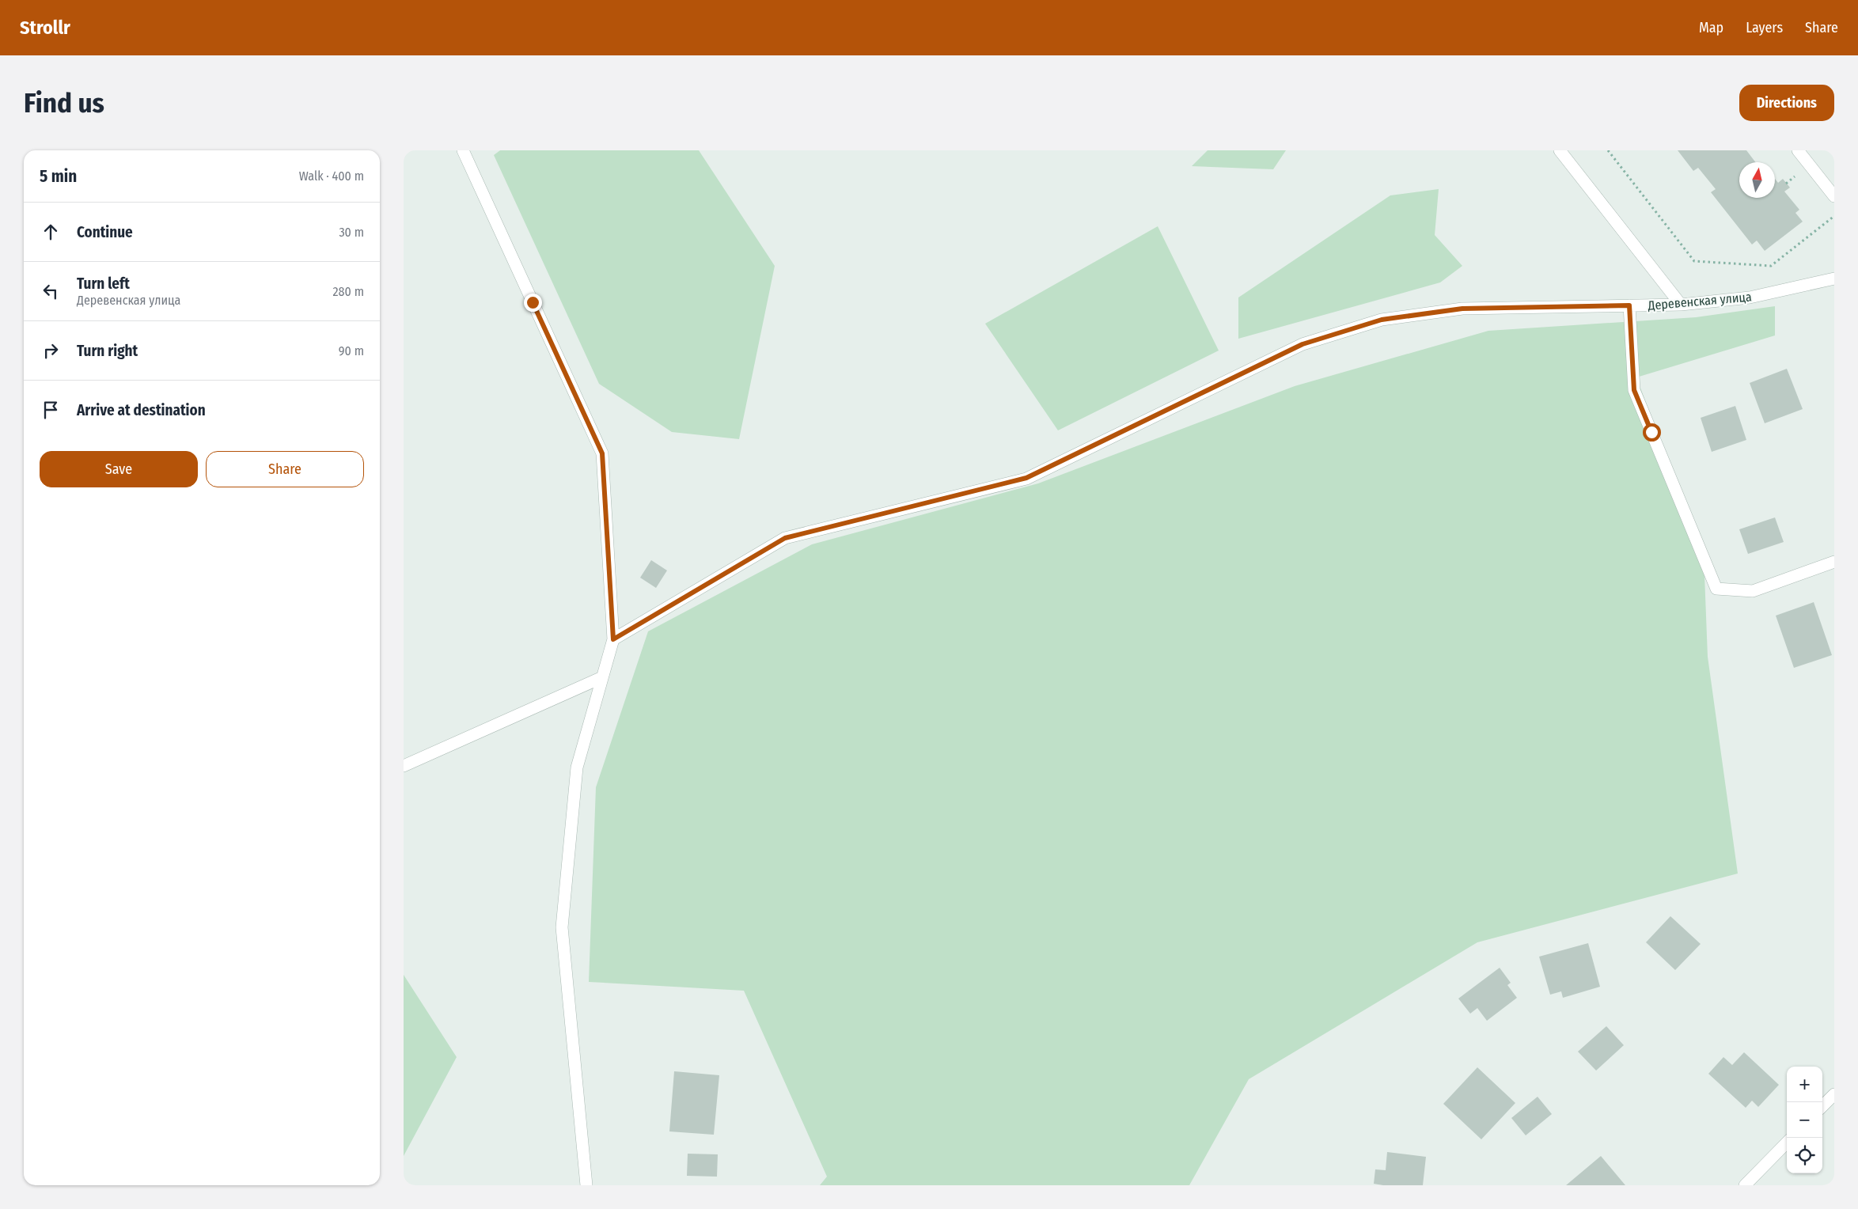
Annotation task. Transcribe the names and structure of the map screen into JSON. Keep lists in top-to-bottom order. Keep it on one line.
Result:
{"streets":{"street":["Деревенская улица"]},"north":"top","page":{"header":"Strollr","nav":["Map","Layers","Share"],"buttons":["Directions",["Save","Share"]],"title":"Find us","heading":["5 min","Walk · 400 m"],"list":[["Continue","30 m"],["Turn left","Деревенская улица","280 m"],["Turn right","90 m"],"Arrive at destination"],"map_buttons":["+","−"]}}
